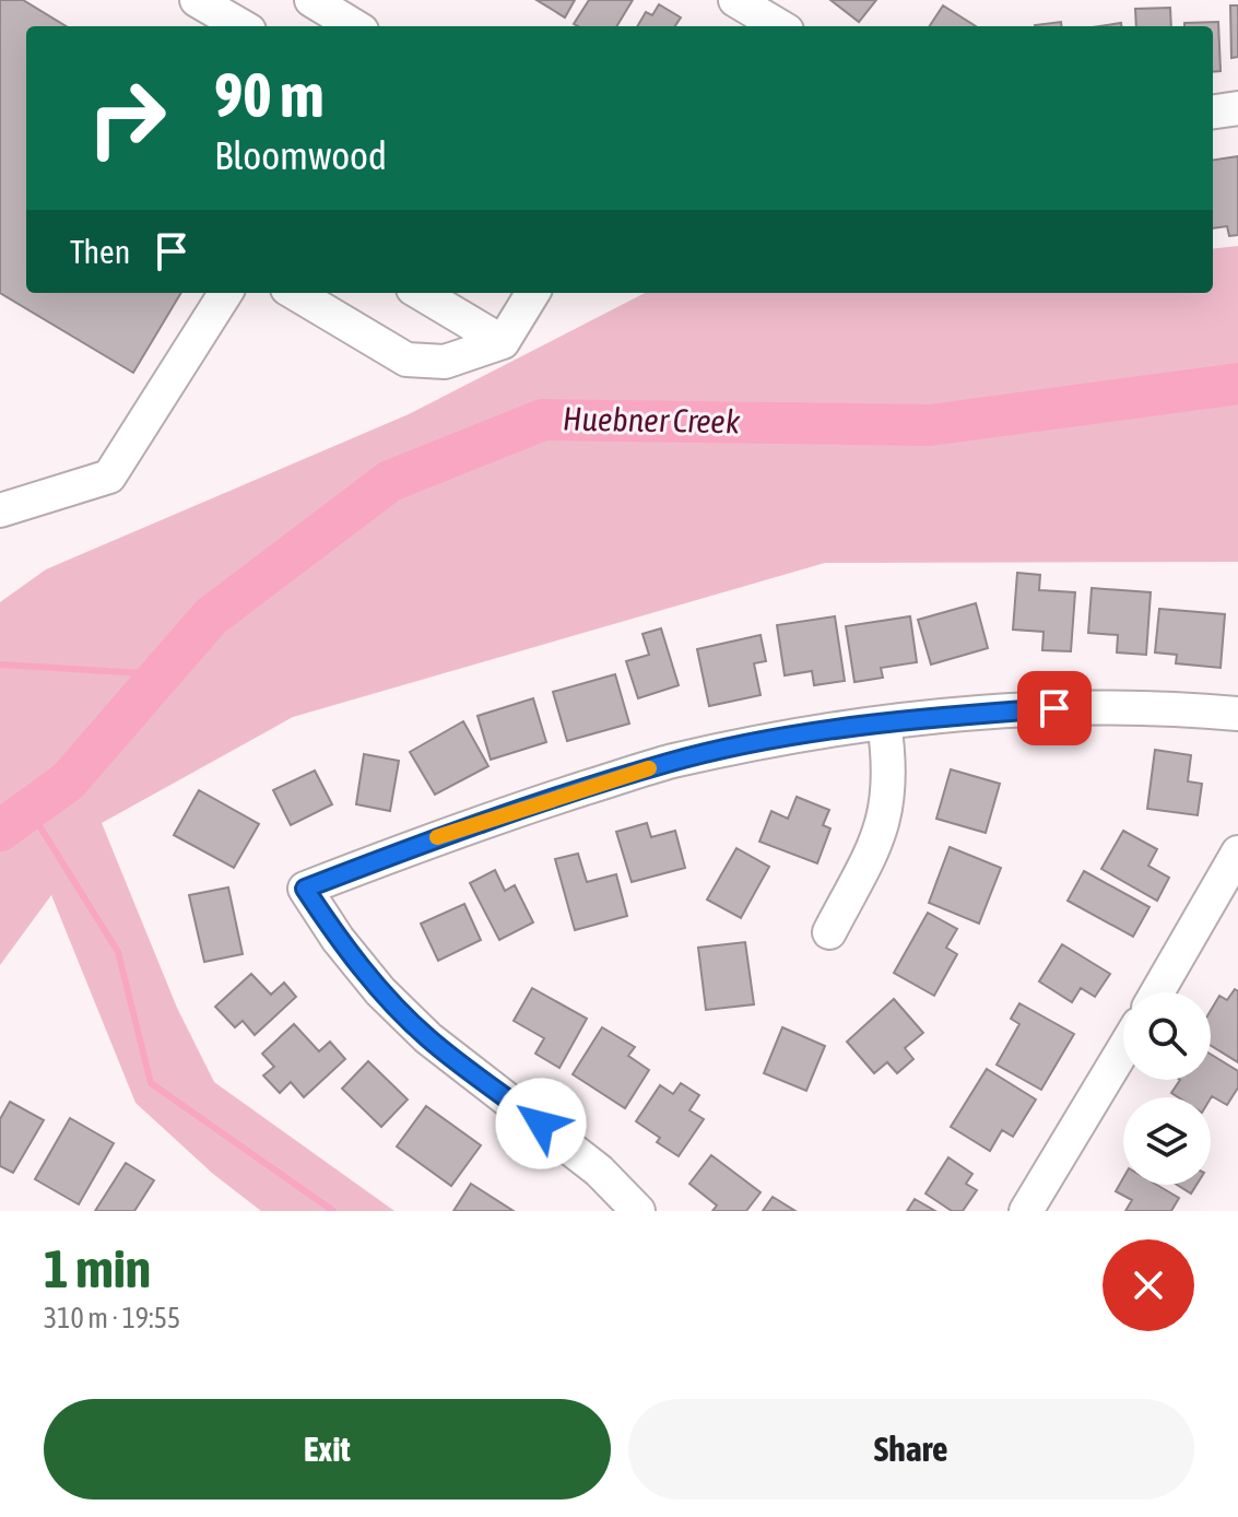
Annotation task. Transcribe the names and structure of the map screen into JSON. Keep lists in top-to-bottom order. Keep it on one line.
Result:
{"water":["Huebner Creek"],"page":{"turn":["90 m","Bloomwood"],"then":"Then","heading":["1 min","310 m · 19:55"],"buttons":["Exit","Share"]}}
